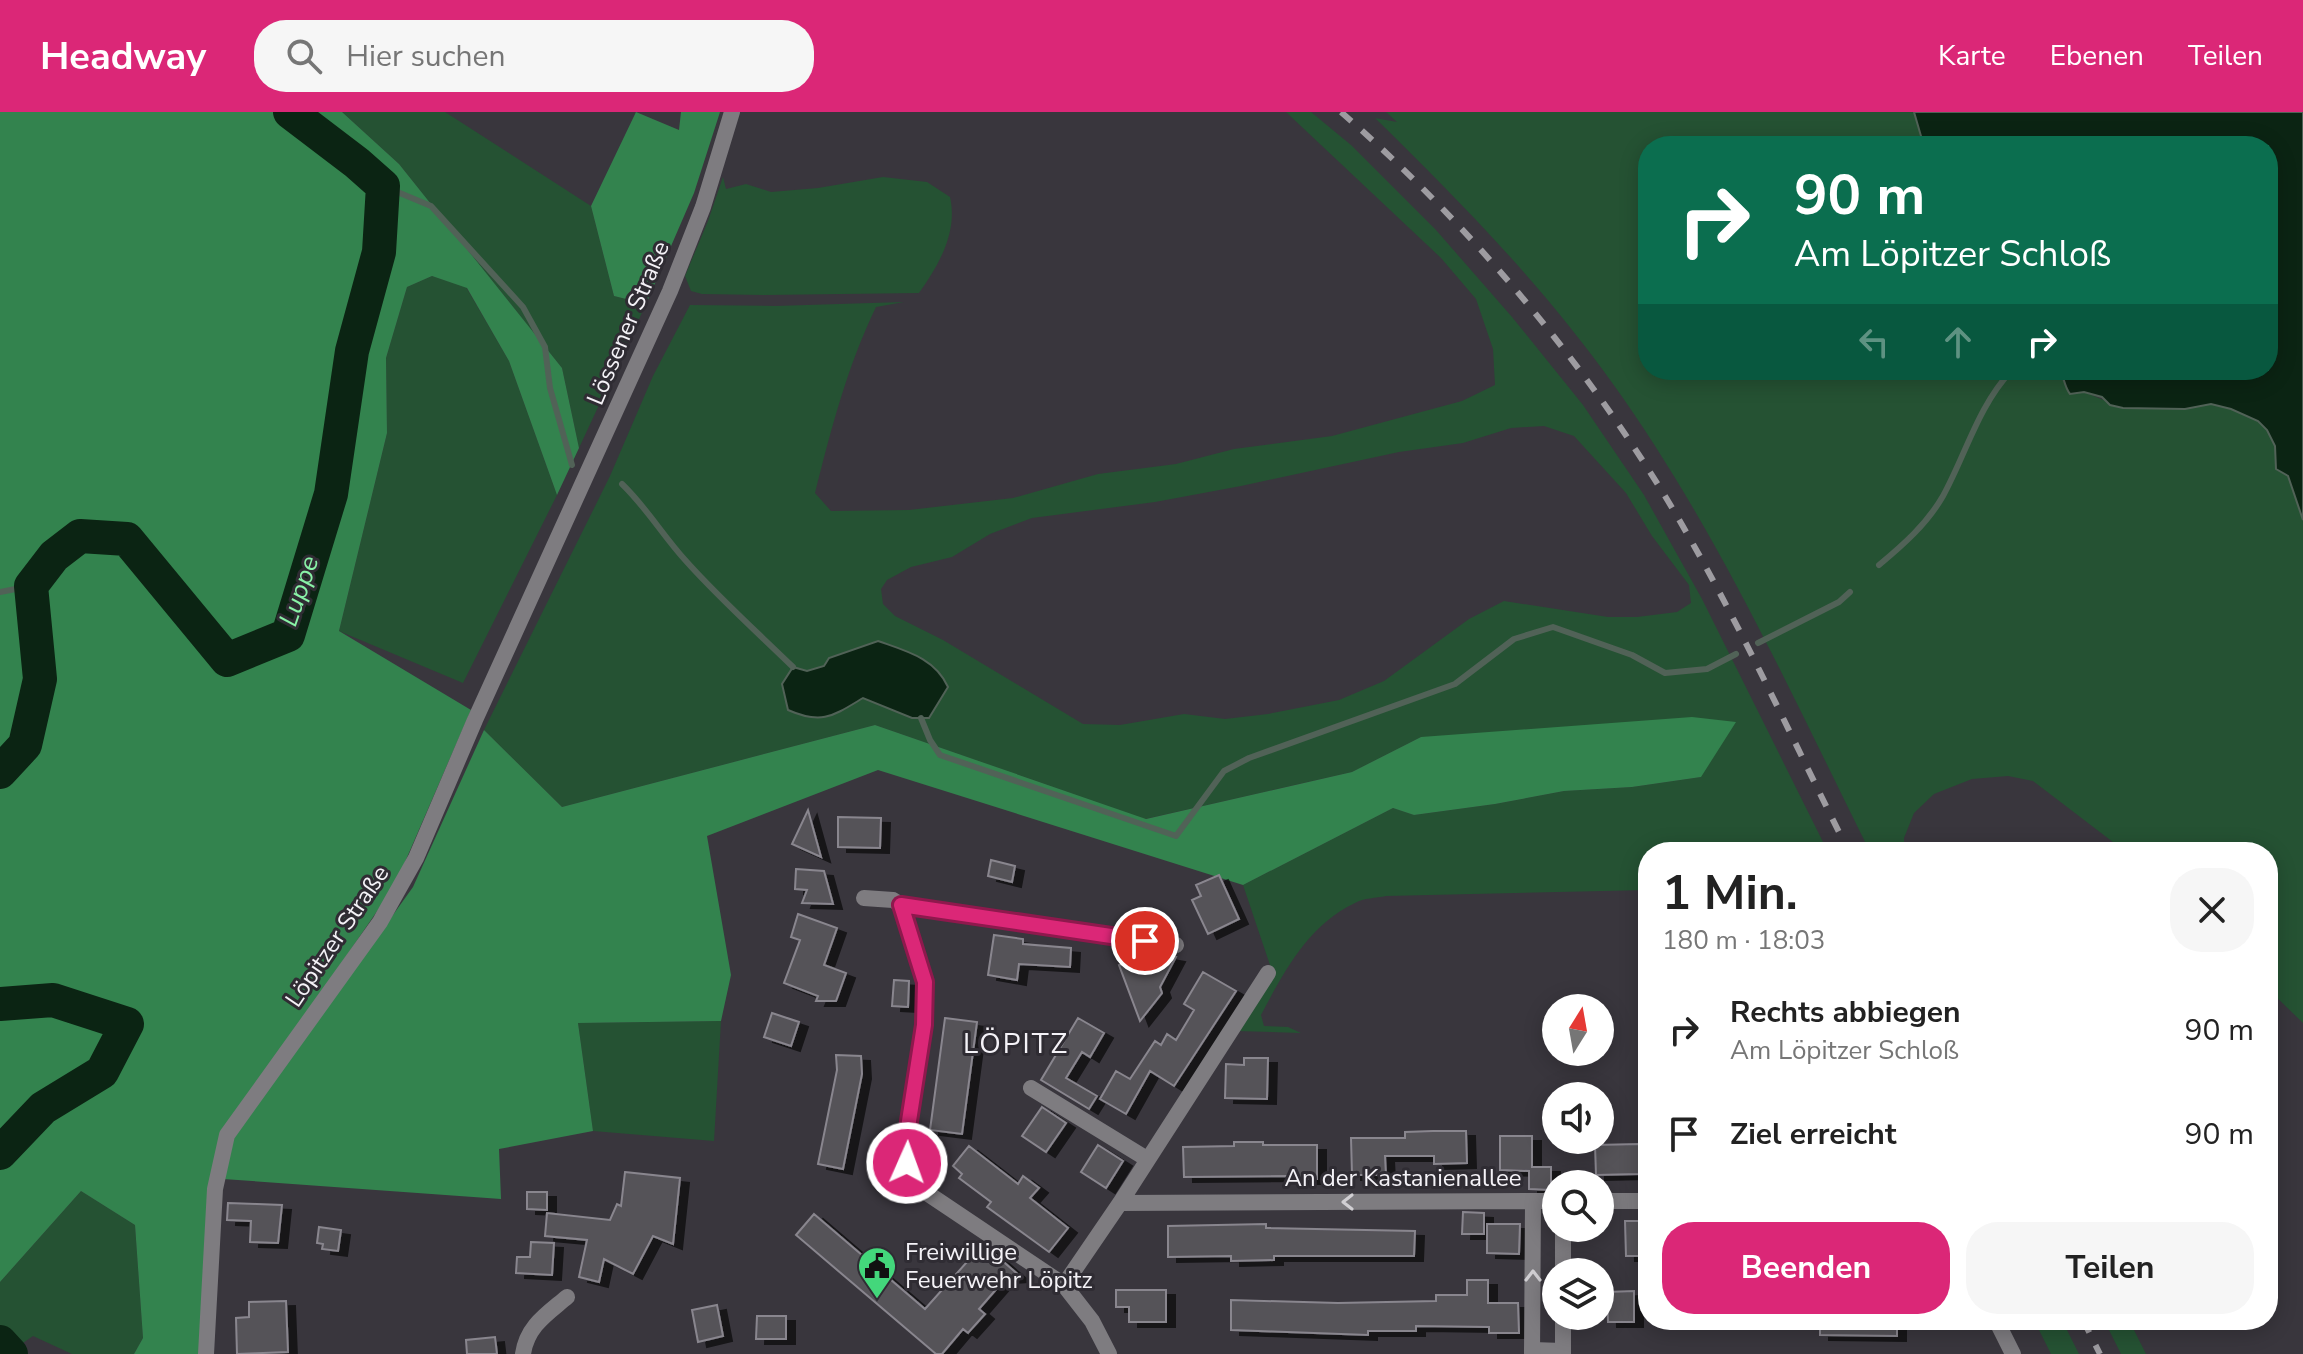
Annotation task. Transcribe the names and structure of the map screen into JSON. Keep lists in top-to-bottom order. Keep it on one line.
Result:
{"streets":{"street":["Lössener Straße","Löpitzer Straße","An der Kastanienallee"]},"crossings":[["Lössener Straße","Löpitzer Straße"]],"districts":["LÖPITZ"],"water":["Luppe"],"places":{"public building":["Freiwillige Feuerwehr Löpitz"]},"north":"top","page":{"header":"Headway","search":"Hier suchen","nav":["Karte","Ebenen","Teilen"],"turn":["90 m","Am Löpitzer Schloß"],"heading":["1 Min.","180 m · 18:03"],"list":[{"name":"Rechts abbiegen","note":"Am Löpitzer Schloß","value":"90 m"},{"name":"Ziel erreicht","value":"90 m"}],"buttons":["Beenden","Teilen"]}}
